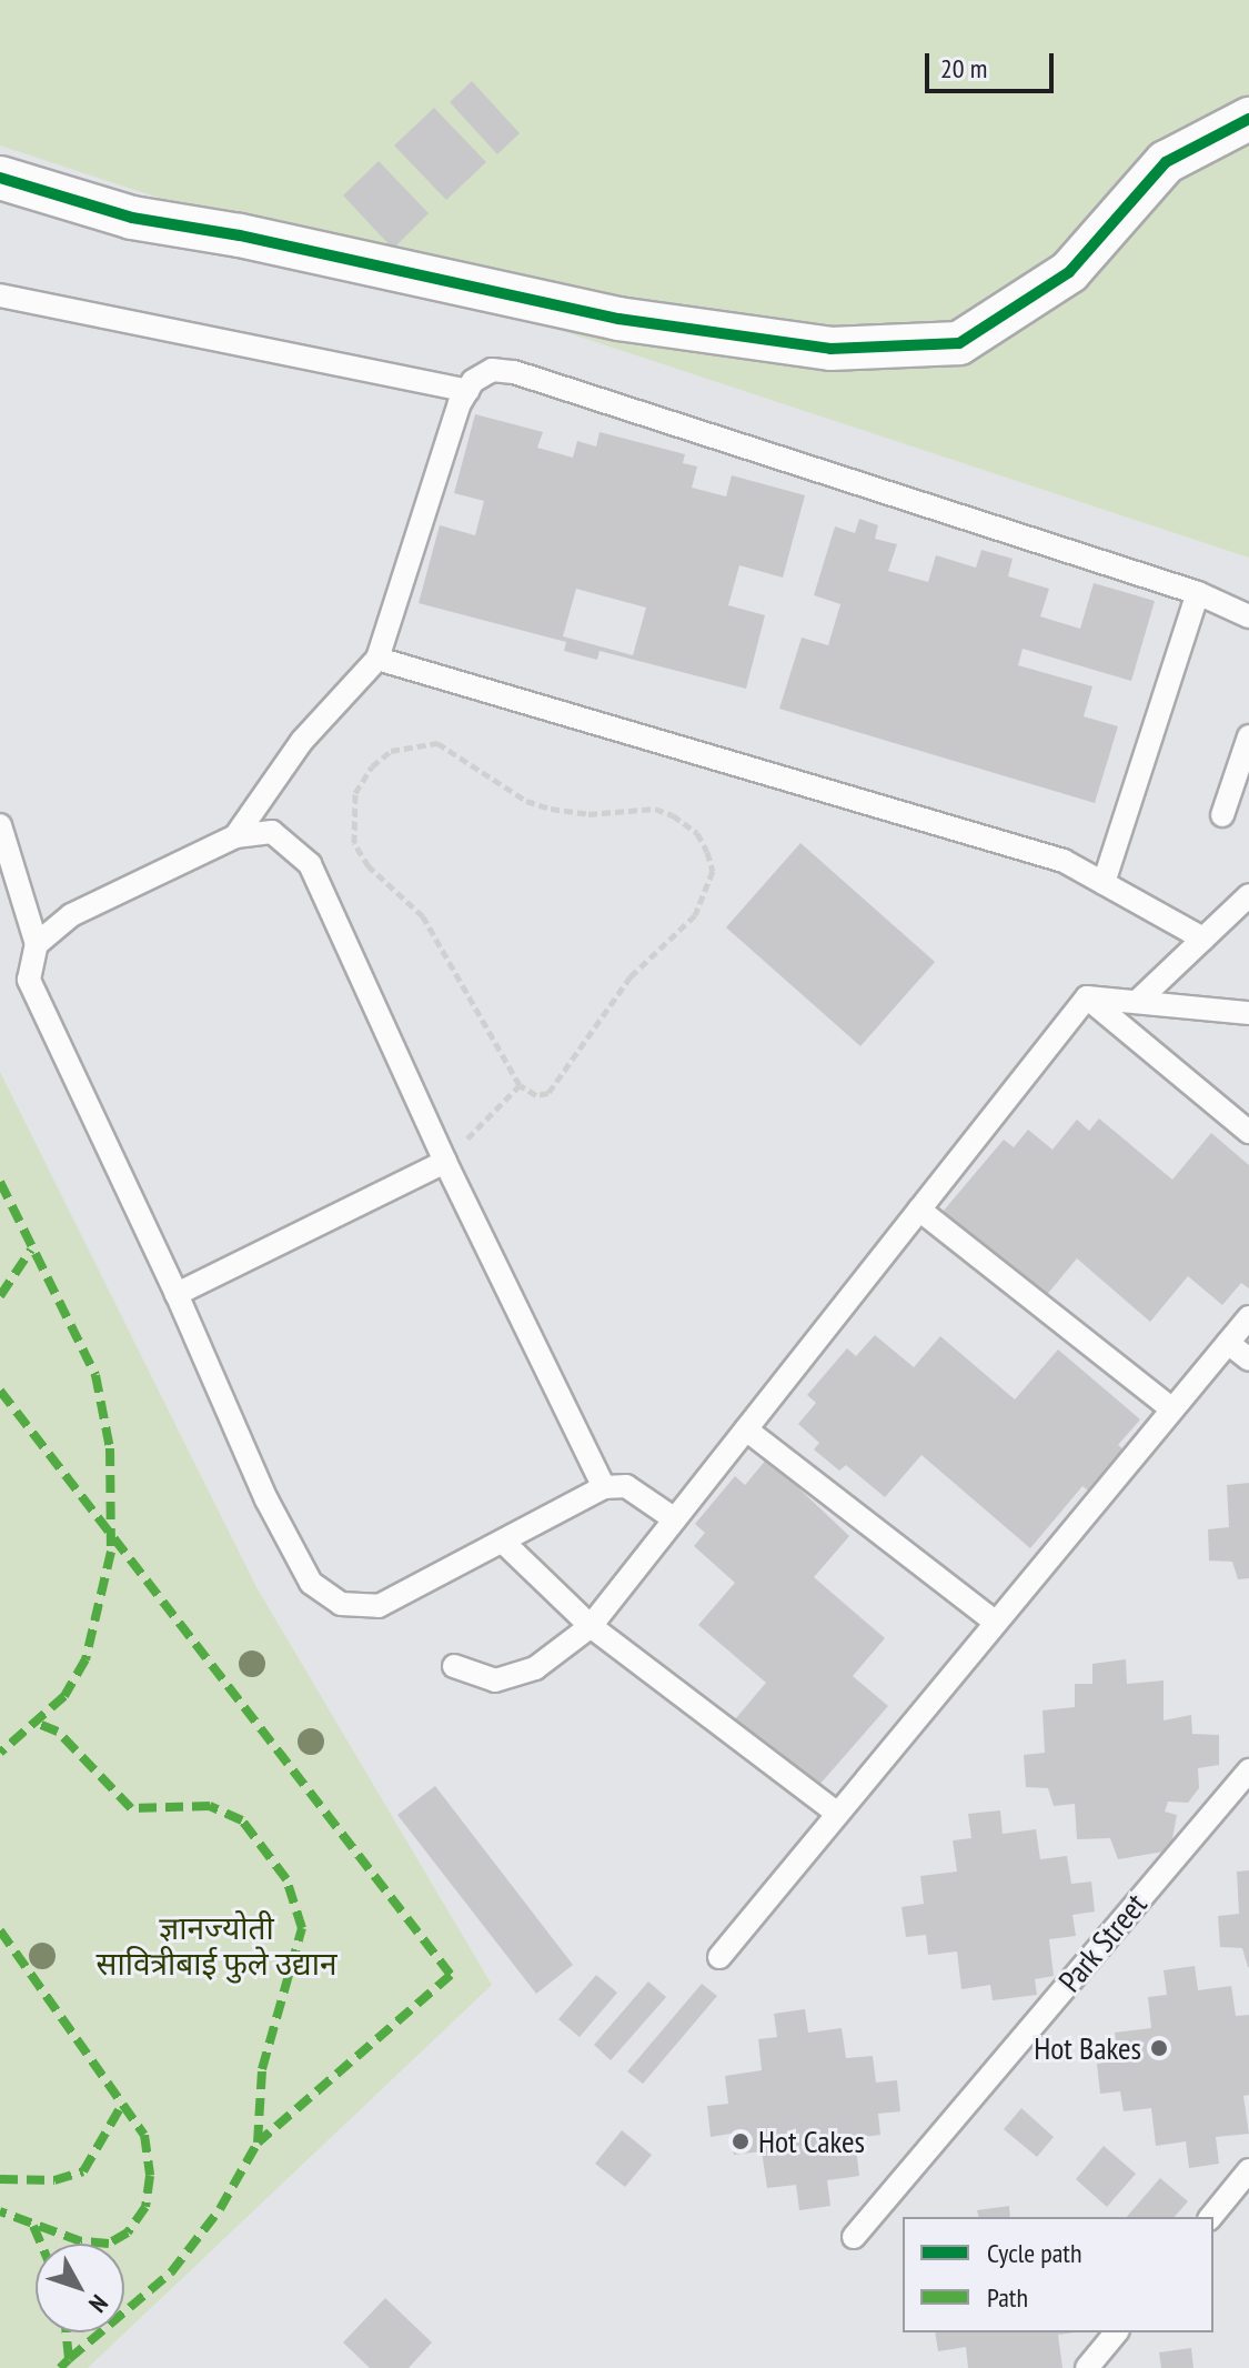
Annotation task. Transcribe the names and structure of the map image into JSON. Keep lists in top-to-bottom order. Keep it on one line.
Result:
{"streets":{"lane":["Park Street"]},"parks":["ज्ञानज्योती सावित्रीबाई फुले उद्यान"],"places":["Hot Bakes","Hot Cakes"],"legend":["Cycle path","Path"],"scale_bar":"20 m","north":"bottom right"}
